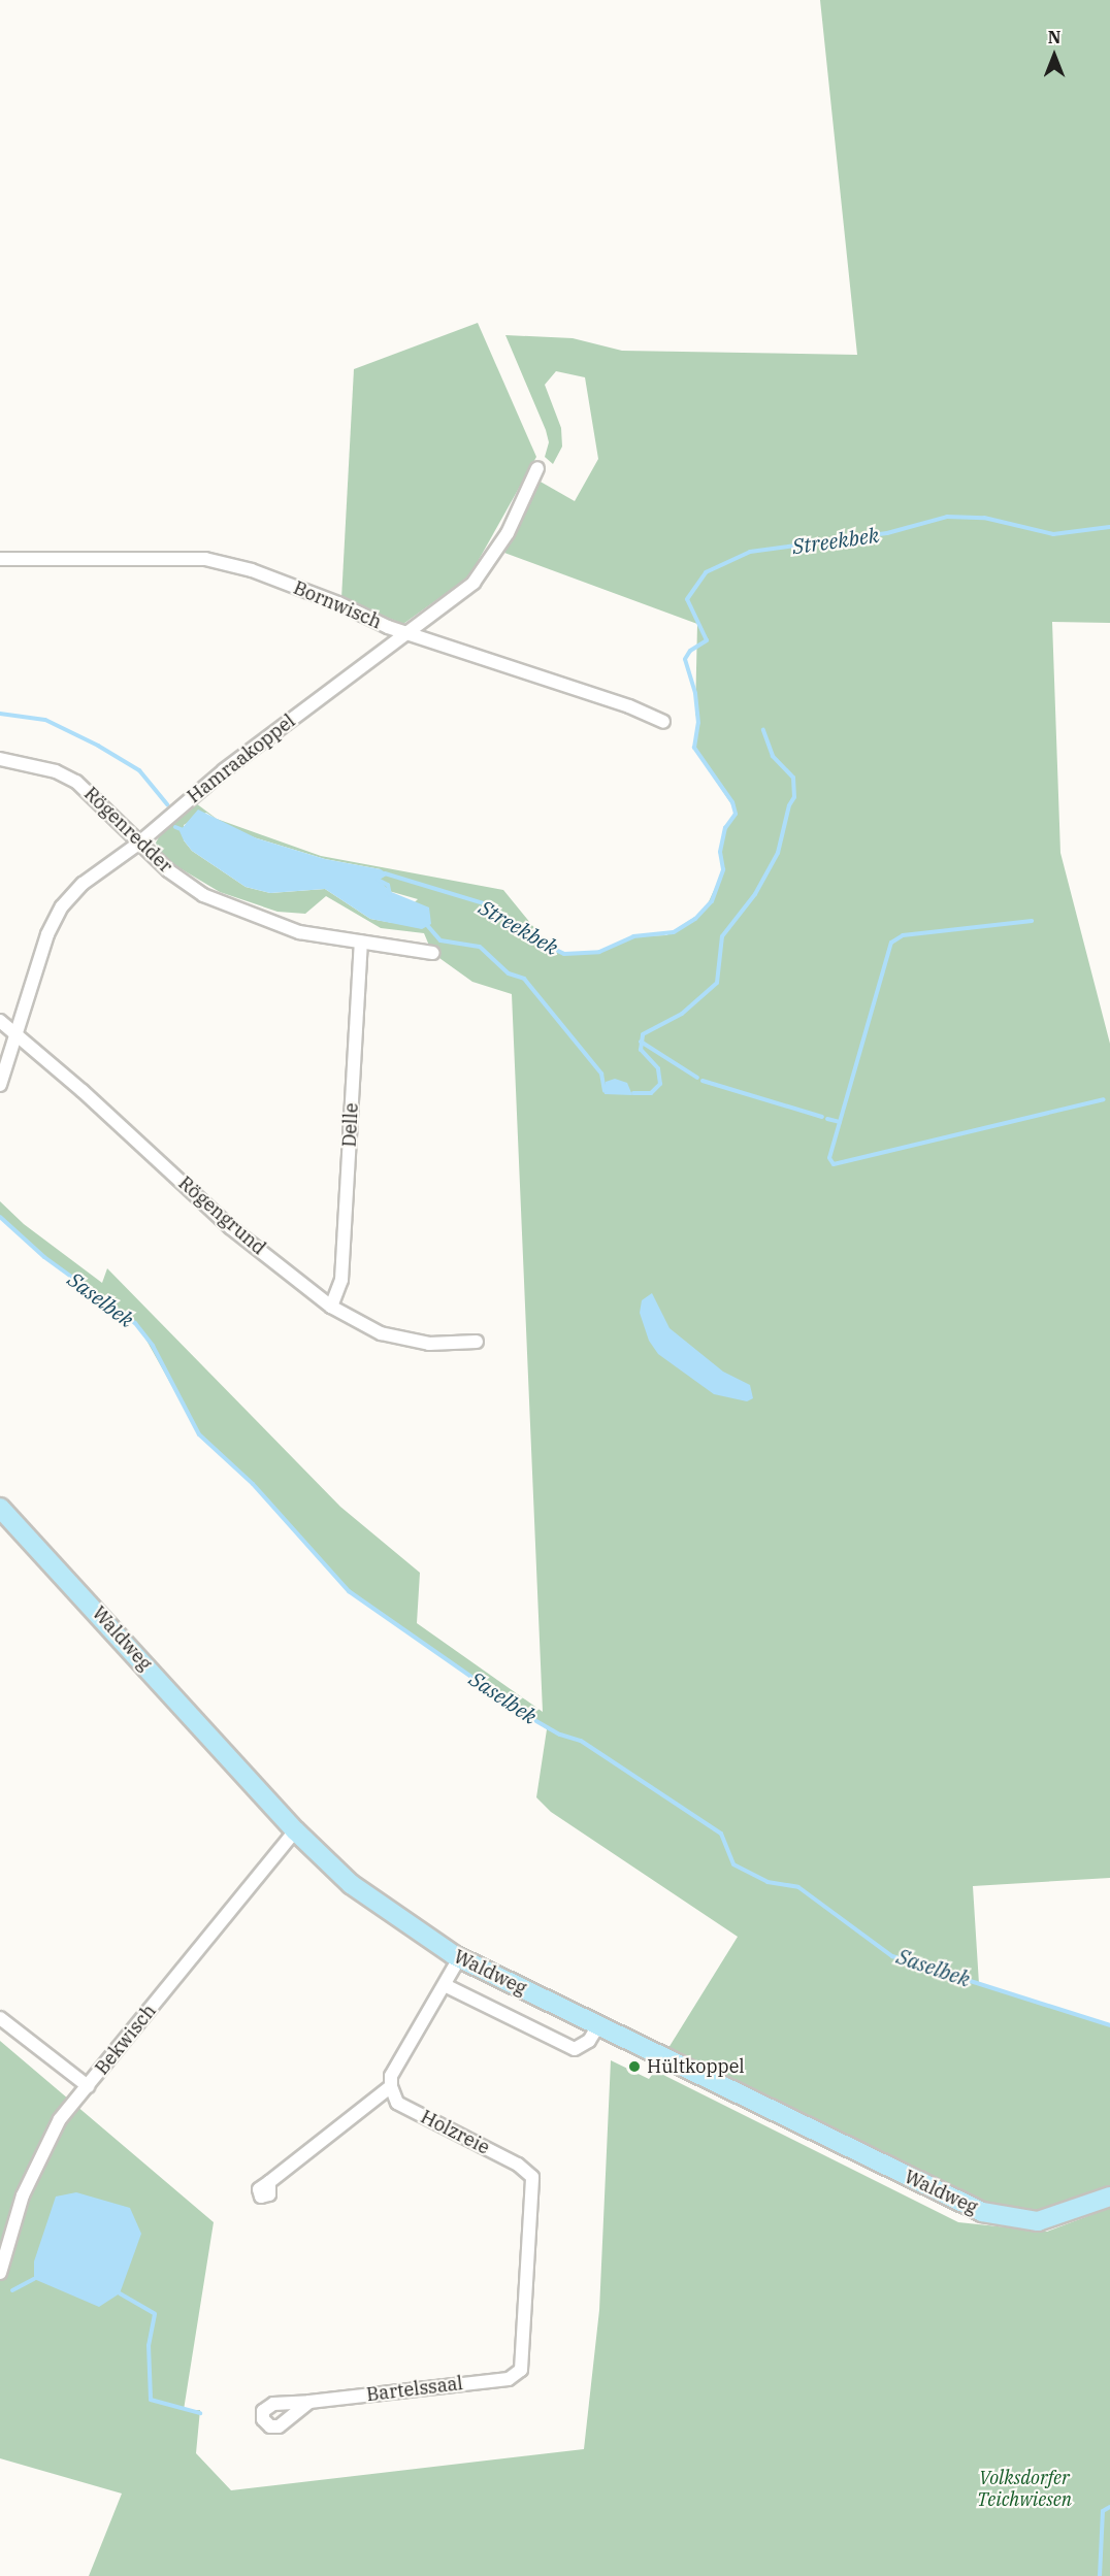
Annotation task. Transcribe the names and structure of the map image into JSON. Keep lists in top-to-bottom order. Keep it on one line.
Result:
{"streets":{"main road":["Waldweg"],"street":["Bornwisch","Hamraakoppel","Rögenredder","Delle","Rögengrund","Bekwisch","Holzreie","Bartelssaal"]},"crossings":[["Bornwisch","Hamraakoppel"],["Hamraakoppel","Rögenredder"],["Hamraakoppel","Rögengrund"],["Rögenredder","Delle"],["Delle","Rögengrund"],["Waldweg","Bekwisch"],["Holzreie","Bartelssaal"]],"water":["Streekbek","Saselbek"],"parks":["Volksdorfer Teichwiesen"],"places":["Hültkoppel"],"north":"top"}
